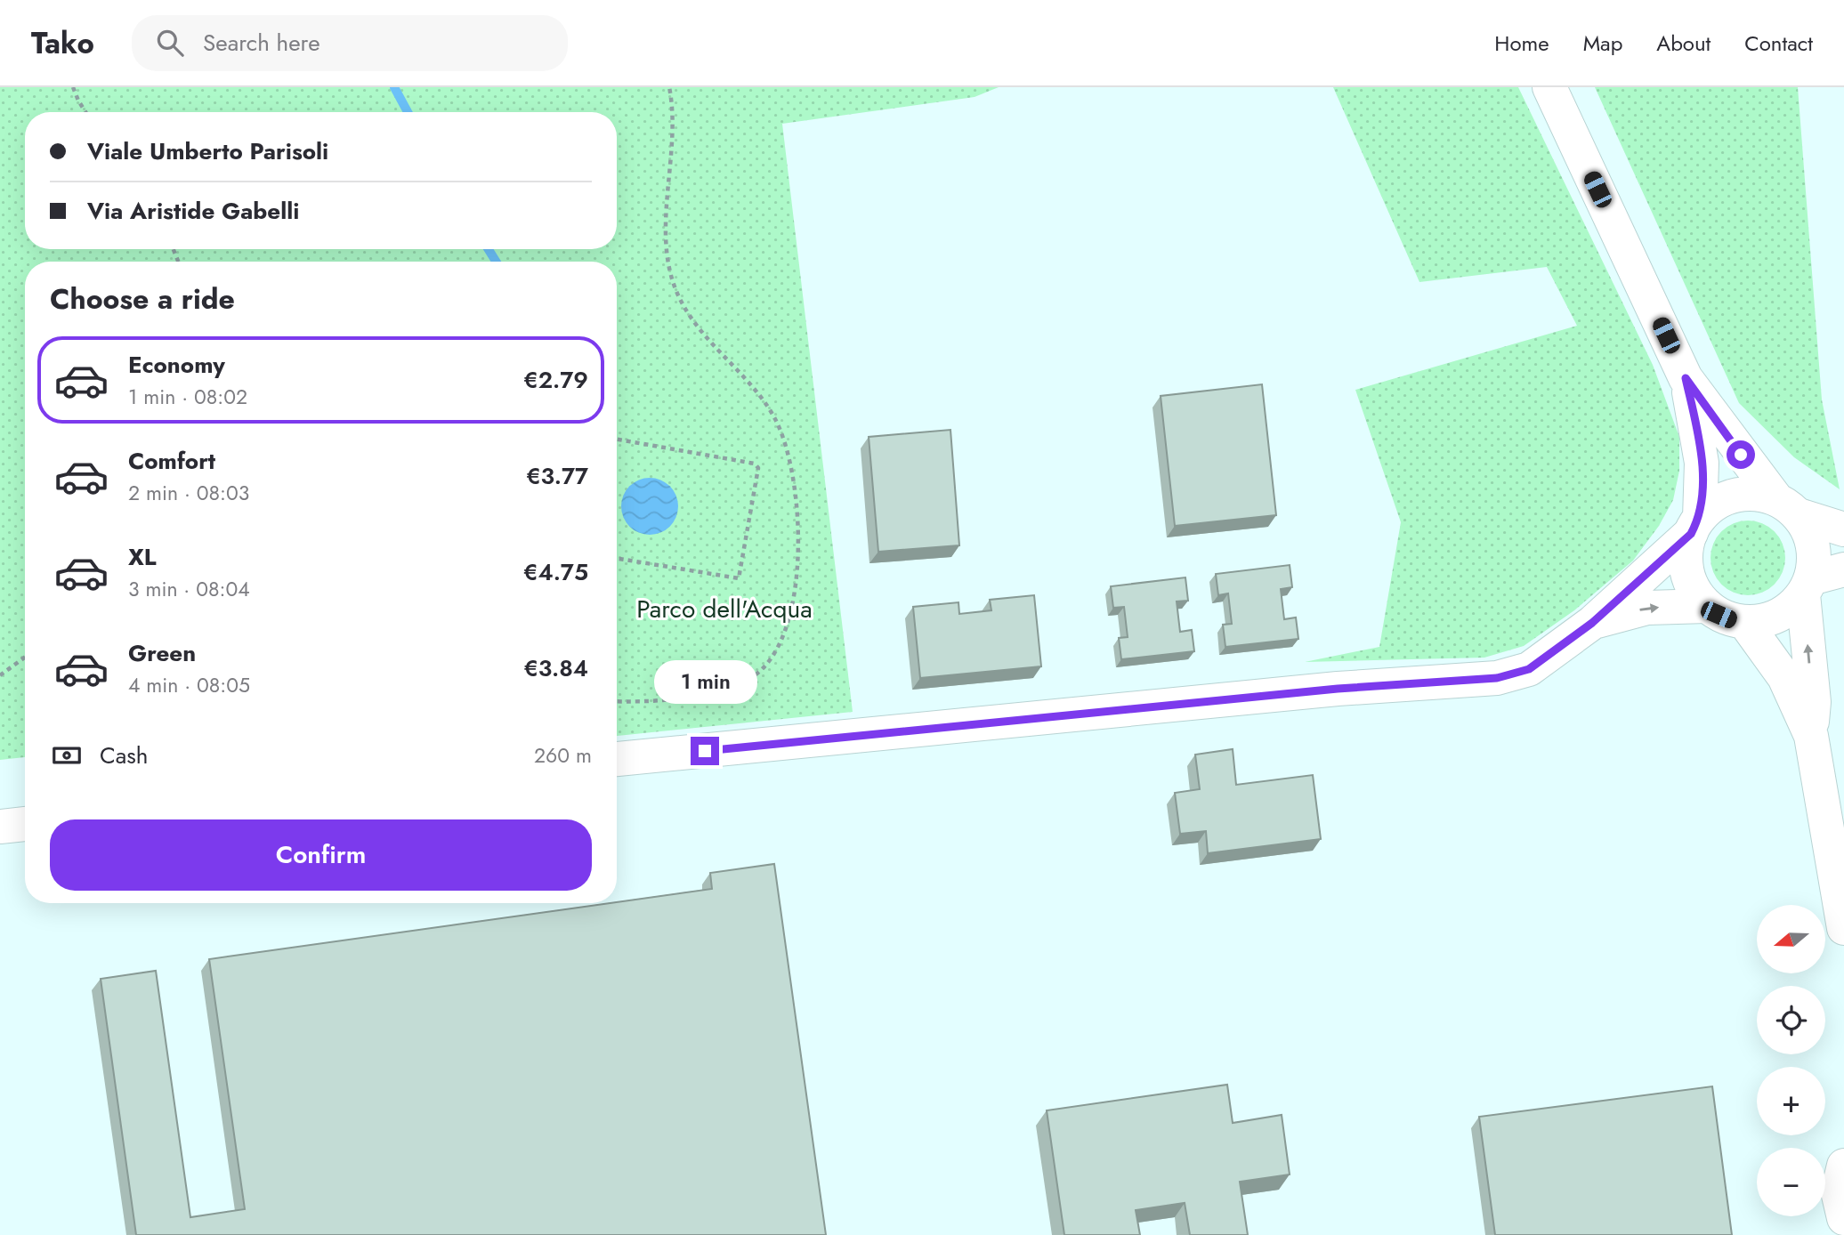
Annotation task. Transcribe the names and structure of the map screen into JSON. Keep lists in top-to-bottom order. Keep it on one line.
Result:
{"parks":["Parco dell'Acqua"],"north":"left","page":{"header":"Tako","search":"Search here","nav":["Home","Map","About","Contact"],"banner":["Viale Umberto Parisoli","Via Aristide Gabelli"],"heading":"Choose a ride","list":[{"name":"Economy","note":"1 min · 08:02","value":"€2.79"},{"name":"Comfort","note":"2 min · 08:03","value":"€3.77"},{"name":"XL","note":"3 min · 08:04","value":"€4.75"},{"name":"Green","note":"4 min · 08:05","value":"€3.84"}],"bubble":"1 min","pay":["Cash","260 m"],"buttons":"Confirm","map_buttons":["+","−"]}}
